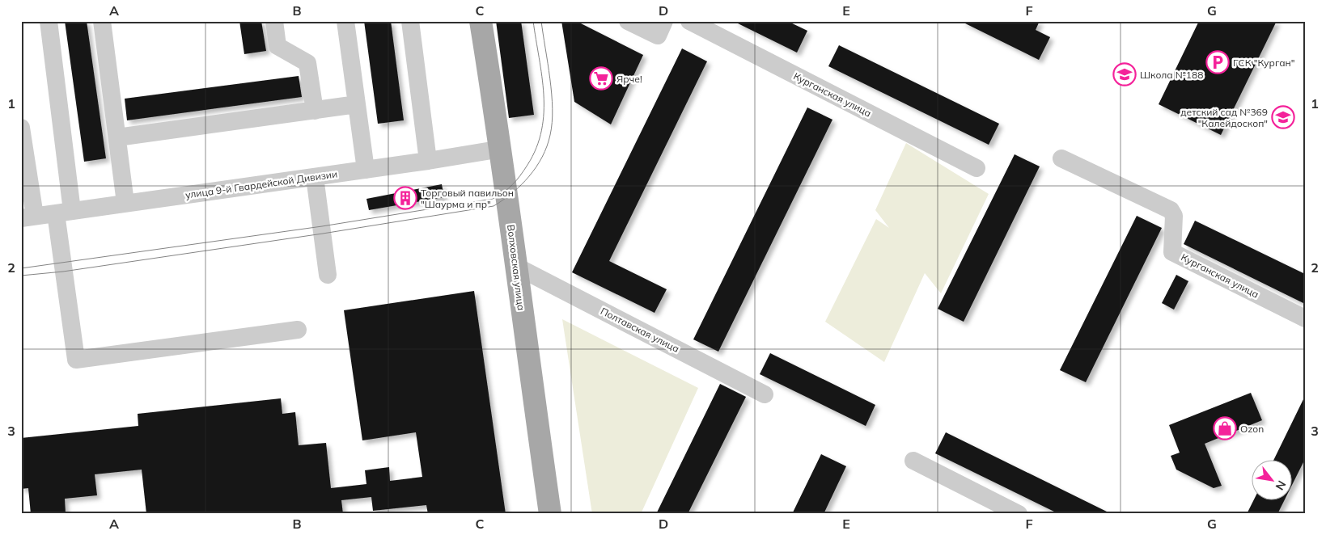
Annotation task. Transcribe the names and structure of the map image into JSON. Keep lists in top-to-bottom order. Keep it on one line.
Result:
{"streets":{"main road":["Волховская улица"],"street":["Курганская улица","улица 9-й Гвардейской Дивизии","Полтавская улица"]},"crossings":[["улица 9-й Гвардейской Дивизии","Волховская улица"],["Волховская улица","Полтавская улица"]],"places":{"parking":["ГСК \"Курган\""],"school or university":["Школа №188","детский сад №369 \"Калейдоскоп\""],"supermarket":["Ярче!"],"building":["Торговый павильон \"Шаурма и пр\""],"shop":["Ozon"]},"north":"bottom right","grid":{"columns":["A","B","C","D","E","F","G"],"rows":["1","2","3"]}}
